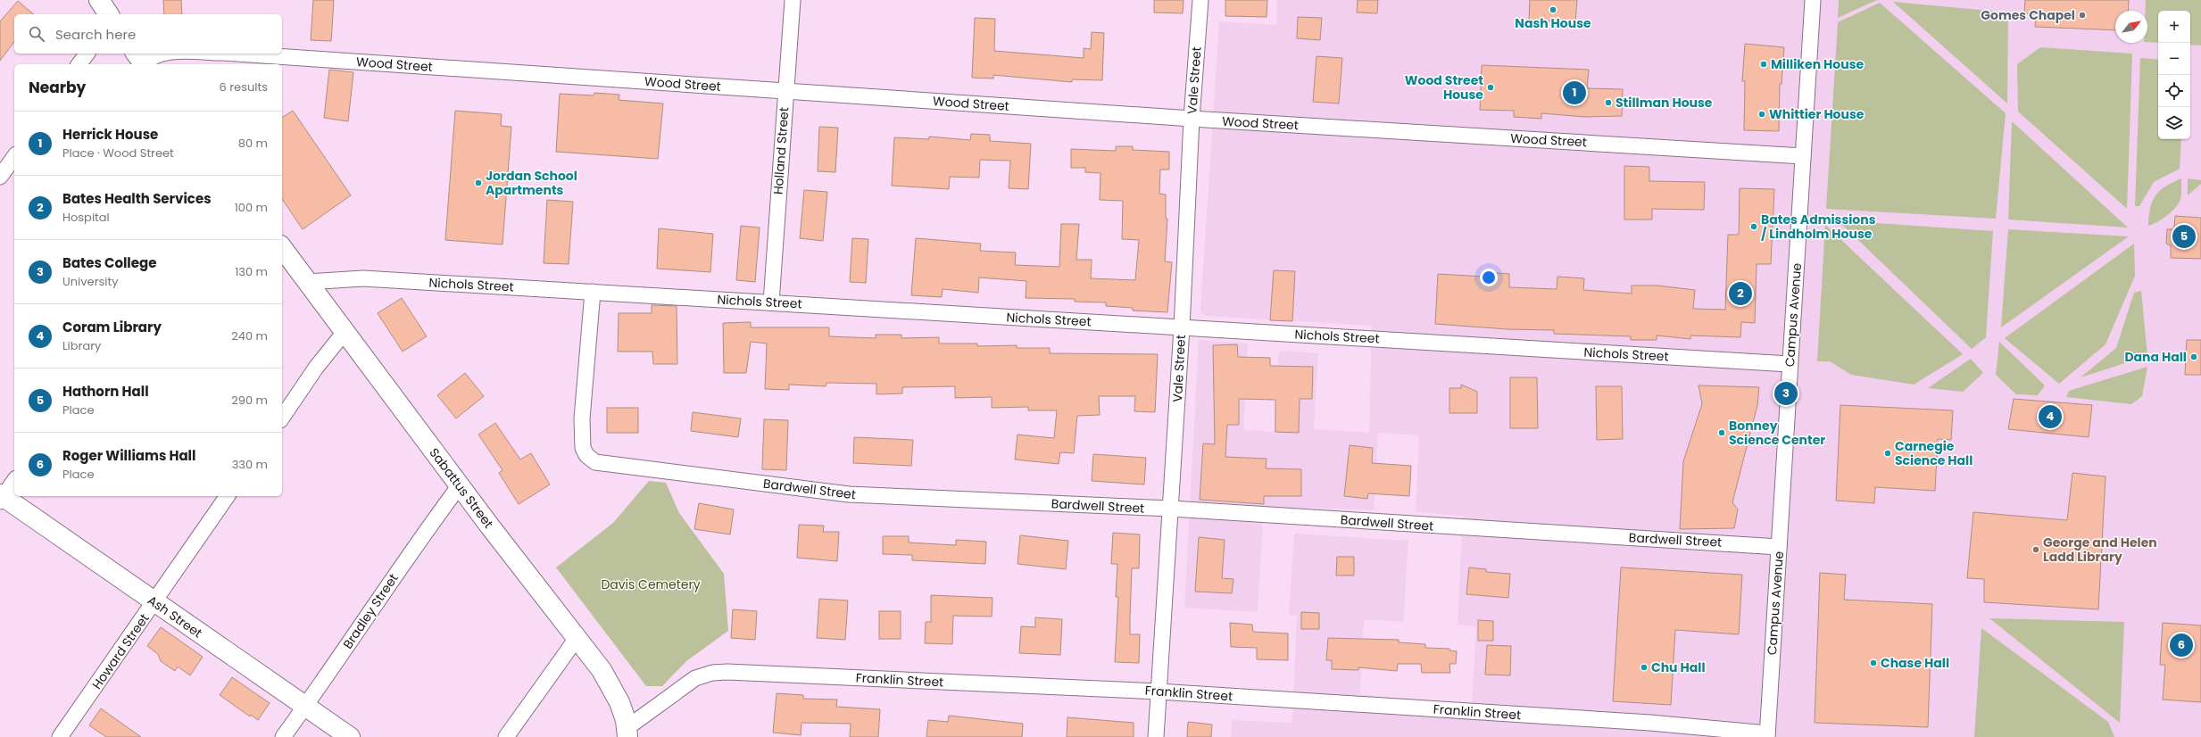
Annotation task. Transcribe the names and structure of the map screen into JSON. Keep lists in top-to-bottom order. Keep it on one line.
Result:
{"streets":{"main road":["Sabattus Street","Ash Street"],"street":["Wood Street","Vale Street","Holland Street","Nichols Street","Campus Avenue","Bardwell Street","Bradley Street","Howard Street","Franklin Street"]},"crossings":[["Wood Street","Vale Street"],["Wood Street","Holland Street"],["Wood Street","Campus Avenue"],["Vale Street","Nichols Street"],["Vale Street","Bardwell Street"],["Vale Street","Franklin Street"],["Holland Street","Nichols Street"],["Nichols Street","Campus Avenue"],["Nichols Street","Sabattus Street"],["Nichols Street","Bardwell Street"],["Campus Avenue","Bardwell Street"],["Campus Avenue","Franklin Street"],["Sabattus Street","Bradley Street"],["Sabattus Street","Franklin Street"],["Bradley Street","Ash Street"],["Ash Street","Howard Street"]],"parks":["Davis Cemetery"],"places":["Nash House","Gomes Chapel","Milliken House","Wood Street House","Stillman House","Whittier House","Jordan School Apartments","Bates Admissions / Lindholm House","Dana Hall","Bonney Science Center","Carnegie Science Hall","George and Helen Ladd Library","Chase Hall","Chu Hall"],"north":"top right","page":{"map_buttons":["+","−"],"search":"Search here","heading":["Nearby","6 results"],"pins":["1","5","2","3","4","6"],"list":[{"mark":"1","name":"Herrick House","note":"Place · Wood Street","value":"80 m"},{"mark":"2","name":"Bates Health Services","note":"Hospital","value":"100 m"},{"mark":"3","name":"Bates College","note":"University","value":"130 m"},{"mark":"4","name":"Coram Library","note":"Library","value":"240 m"},{"mark":"5","name":"Hathorn Hall","note":"Place","value":"290 m"},{"mark":"6","name":"Roger Williams Hall","note":"Place","value":"330 m"}]}}
